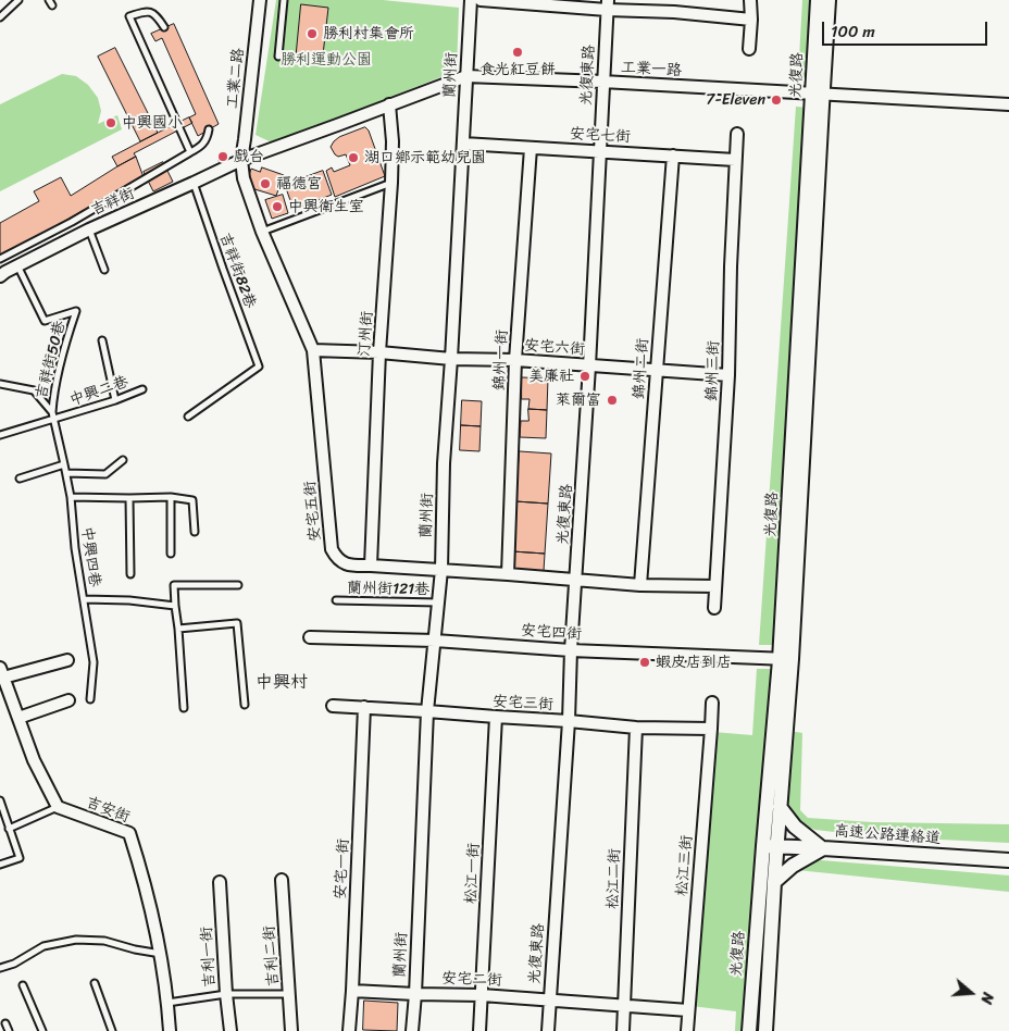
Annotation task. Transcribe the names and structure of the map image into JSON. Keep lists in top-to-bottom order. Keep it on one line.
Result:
{"streets":{"street":["工業一路","蘭州街","光復東路","光復路","工業二路","安宅七街","吉祥街","汀州街","安宅六街","錦州一街","錦州二街","錦州三街","安宅五街","安宅四街","安宅三街","吉安街","高速公路連絡道","松江三街","安宅一街","松江一街","松江二街","吉利二街","吉利一街","安宅二街"],"lane":["吉祥街82巷","吉祥街50巷","中興二巷","中興四巷","蘭州街121巷"]},"crossings":[["工業一路","蘭州街"],["工業一路","光復東路"],["工業一路","光復路"],["工業一路","工業二路"],["工業一路","吉祥街"],["工業一路","汀州街"],["工業一路","安宅五街"],["蘭州街","安宅七街"],["蘭州街","安宅六街"],["蘭州街","安宅五街"],["蘭州街","蘭州街121巷"],["蘭州街","安宅四街"],["蘭州街","安宅三街"],["蘭州街","安宅二街"],["光復東路","安宅七街"],["光復東路","安宅六街"],["光復東路","安宅五街"],["光復東路","安宅四街"],["光復東路","安宅三街"],["光復東路","安宅二街"],["光復路","安宅四街"],["光復路","高速公路連絡道"],["工業二路","吉祥街"],["工業二路","安宅五街"],["安宅七街","錦州一街"],["安宅七街","錦州二街"],["安宅七街","錦州三街"],["吉祥街","吉祥街82巷"],["吉祥街","吉祥街50巷"],["吉祥街","安宅五街"],["汀州街","安宅六街"],["汀州街","安宅五街"],["安宅六街","錦州一街"],["安宅六街","錦州二街"],["安宅六街","錦州三街"],["安宅六街","安宅五街"],["吉祥街50巷","中興四巷"],["錦州一街","安宅五街"],["錦州二街","安宅五街"],["錦州三街","安宅五街"],["中興二巷","中興四巷"],["安宅三街","松江三街"],["安宅三街","安宅一街"],["安宅三街","松江一街"],["安宅三街","松江二街"],["松江三街","安宅二街"],["安宅一街","安宅二街"],["松江一街","安宅二街"],["松江二街","安宅二街"]],"districts":["中興村"],"parks":["勝利運動公園"],"places":["勝利村集會所","食光紅豆餅","7-Eleven","中興國小","戲台","湖口鄉示範幼兒園","福德宮","中興衛生室","美廉社","萊爾富","蝦皮店到店"],"scale_bar":"100 m","north":"right"}
